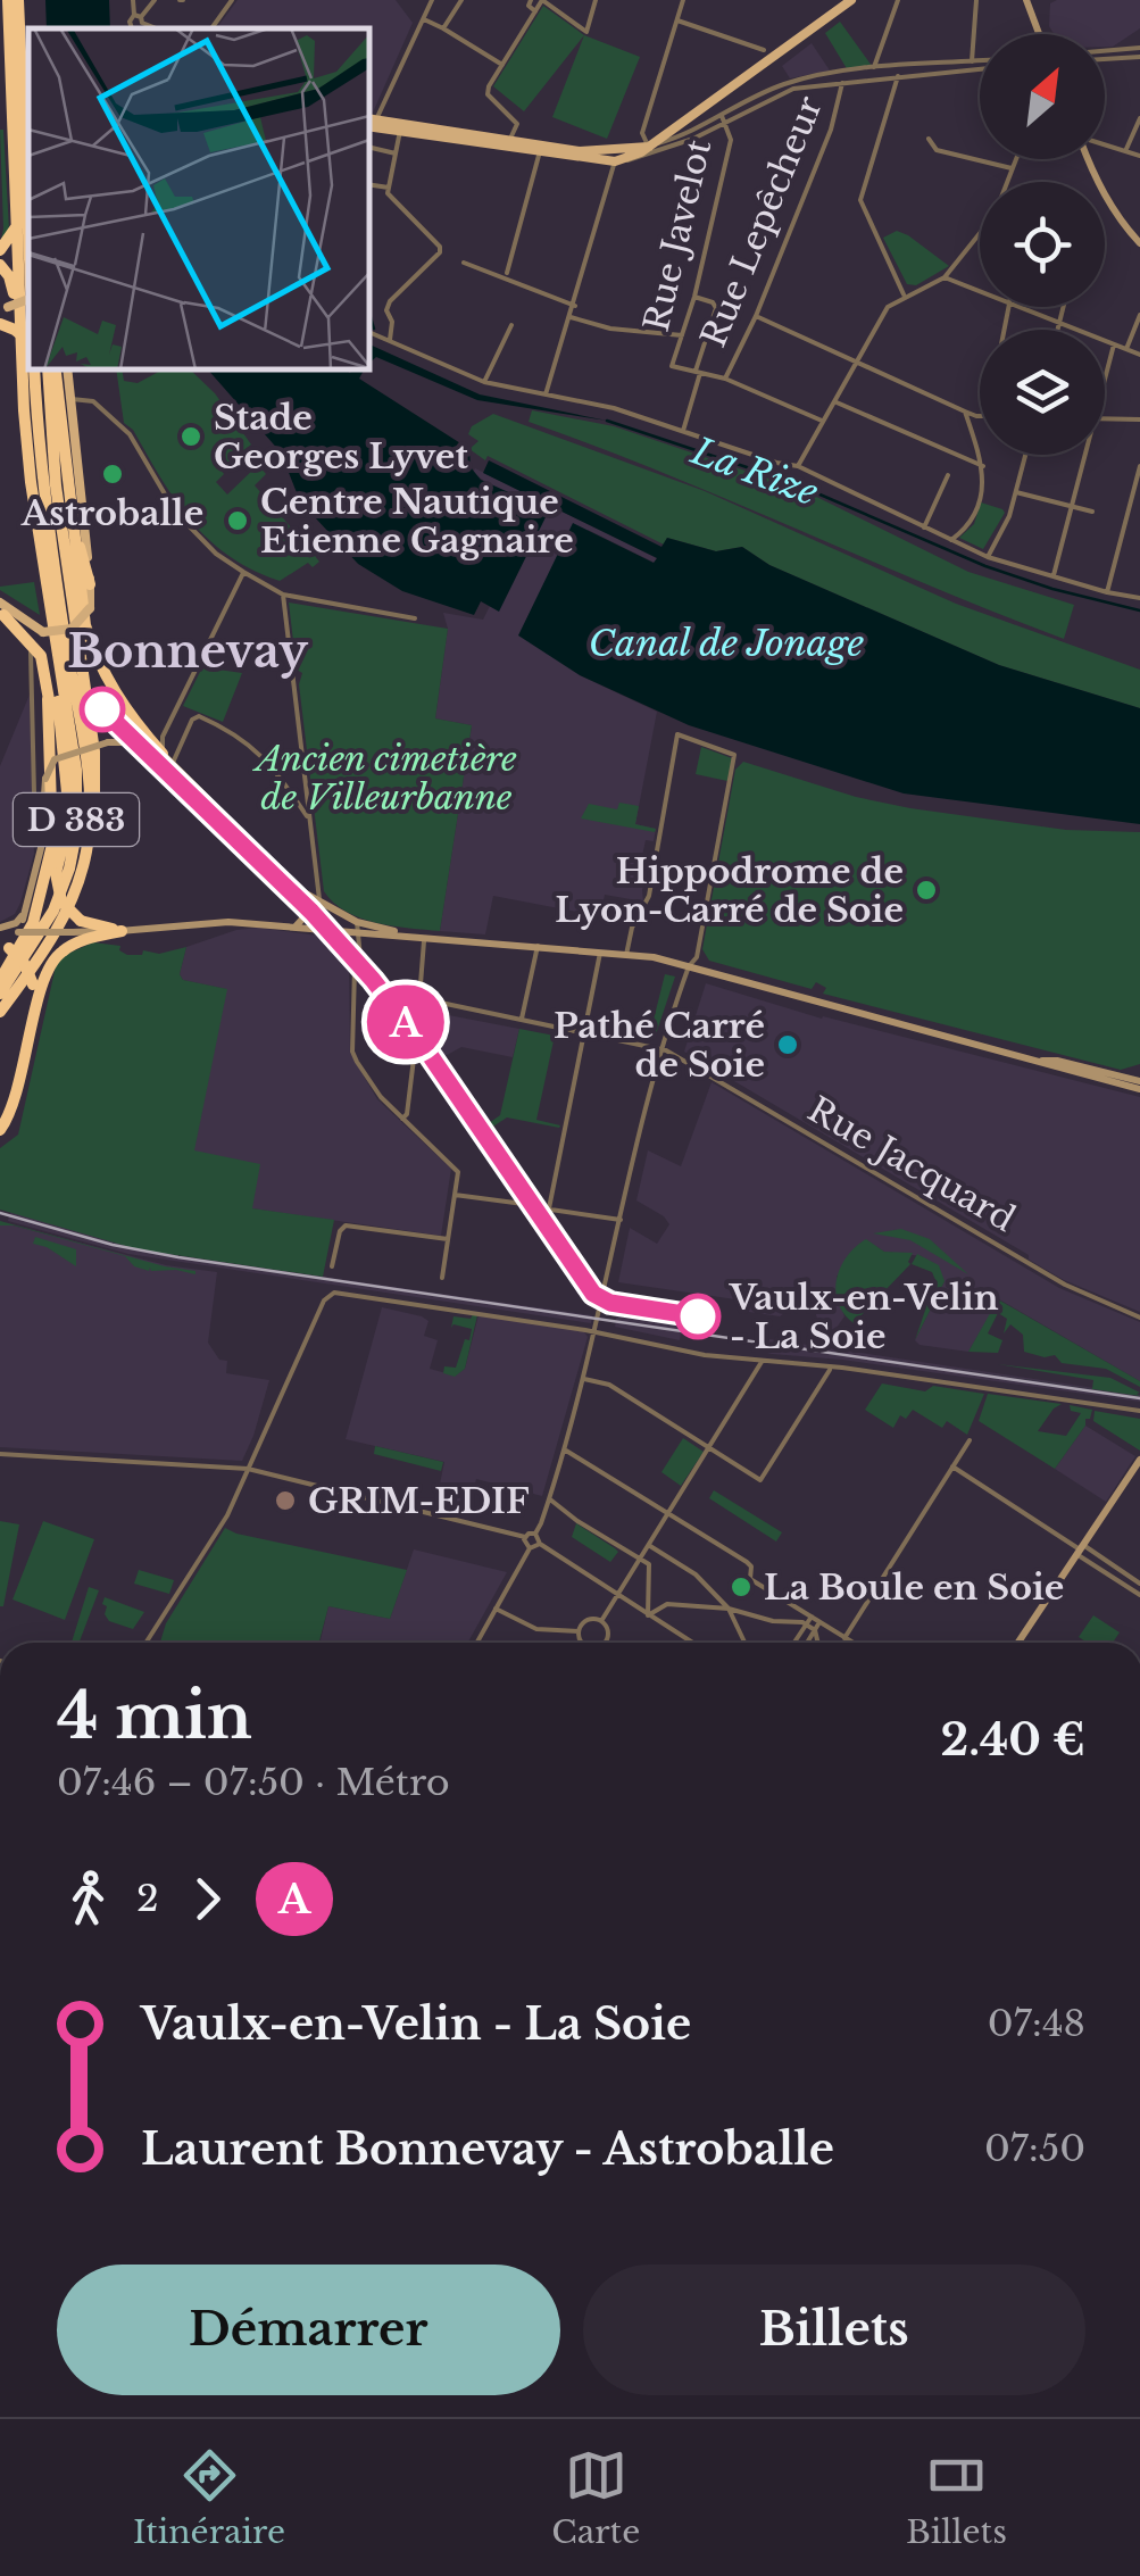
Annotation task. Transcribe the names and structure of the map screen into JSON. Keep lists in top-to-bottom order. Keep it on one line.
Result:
{"streets":{"highway":["D 383"],"street":["Rue Lepêcheur","Rue Javelot","Rue Jacquard"]},"districts":["Bonnevay"],"water":["La Rize","Canal de Jonage"],"parks":["Ancien cimetière de Villeurbanne"],"places":["Stade Georges Lyvet","Astroballe","Centre Nautique Etienne Gagnaire","Hippodrome de Lyon-Carré de Soie","Pathé Carré de Soie","Vaulx-en-Velin - La Soie","GRIM-EDIF","La Boule en Soie"],"lines":["metro line A"],"north":"top right","page":{"on_map":"A","heading":["4 min","07:46 – 07:50 · Métro","2.40 €"],"legs":["2","A"],"list":[{"name":"Vaulx-en-Velin - La Soie","value":"07:48"},{"name":"Laurent Bonnevay - Astroballe","value":"07:50"}],"buttons":["Démarrer","Billets"],"tabs":["Itinéraire","Carte","Billets"]}}
